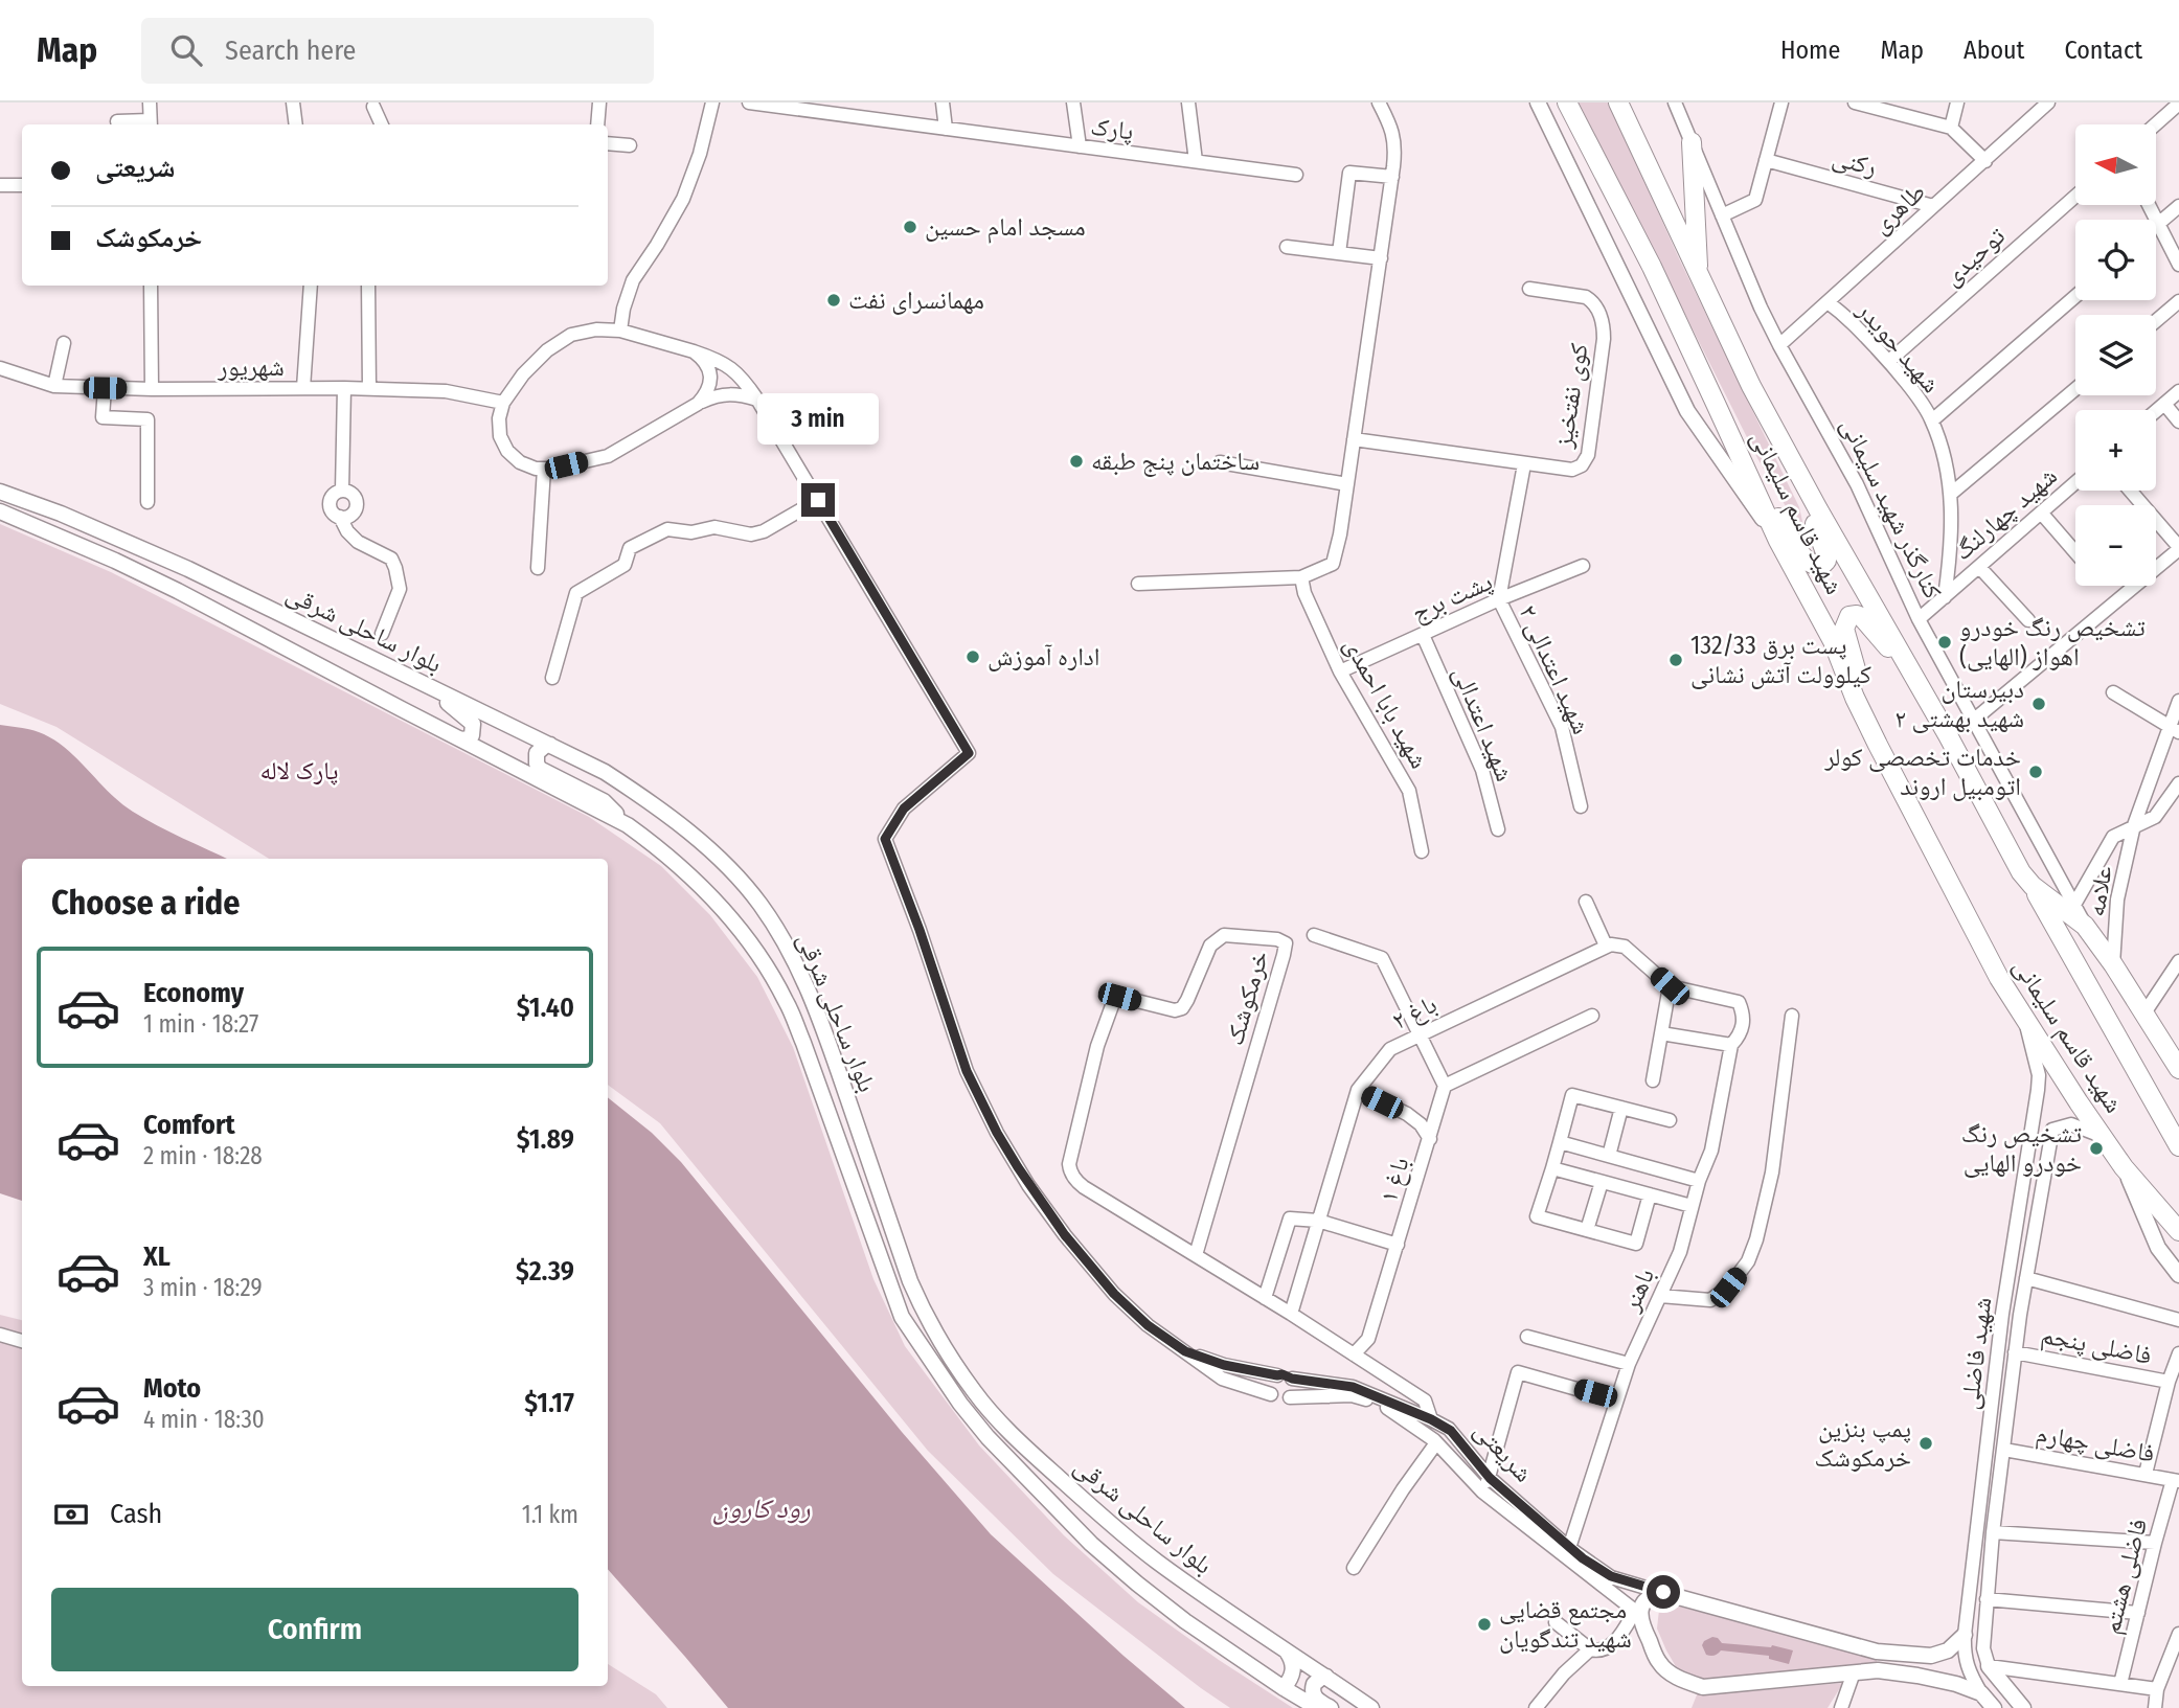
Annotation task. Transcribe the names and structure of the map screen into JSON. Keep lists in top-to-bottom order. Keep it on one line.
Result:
{"streets":{"highway":["شهید قاسم سلیمانی"],"main road":["بلوار ساحلی شرقی","شریعتی"],"street":["پارک","رکنی","طاهری","توحیدی","شهید حویدر","شهریور","کوی نفتخیز","کنارگذر شهید سلیمانی","شهید چهارلنگ","پشت برج","شهید اعتدالی ۲","شهید بابا احمدی","شهید اعتدالی","علامه","خرمکوشک","باغ ۲","باغ ۱","باهنر","فاضلی پنجم","شهید فاضلی","فاضلی چهارم","فاضلی هشتم"]},"crossings":[["رکنی","طاهری"],["طاهری","شهید حویدر"],["طاهری","کنارگذر شهید سلیمانی"],["توحیدی","شهید حویدر"],["شهید حویدر","شهید چهارلنگ"],["کوی نفتخیز","شهید اعتدالی ۲"],["کنارگذر شهید سلیمانی","شهید قاسم سلیمانی"],["کنارگذر شهید سلیمانی","شهید چهارلنگ"],["کنارگذر شهید سلیمانی","علامه"],["شهید قاسم سلیمانی","علامه"],["شهید قاسم سلیمانی","شهید فاضلی"],["پشت برج","شهید اعتدالی ۲"],["پشت برج","شهید بابا احمدی"],["پشت برج","شهید اعتدالی"],["خرمکوشک","باغ ۲"],["خرمکوشک","باغ ۱"],["خرمکوشک","شریعتی"],["باهنر","شریعتی"],["فاضلی پنجم","شهید فاضلی"],["شهید فاضلی","فاضلی چهارم"],["شهید فاضلی","شریعتی"],["فاضلی چهارم","فاضلی هشتم"]],"water":["رود کارون"],"parks":["پارک لاله"],"places":["مسجد امام حسین","مهمانسرای نفت","ساختمان پنج طبقه","تشخیص رنگ خودرو اهواز (الهایی)","اداره آموزش","پست برق 132/33 کیلوولت آتش نشانی","دبیرستان شهید بهشتی ۲","خدمات تخصصی کولر اتومبیل اروند","تشخیص رنگ خودرو الهایی","پمپ بنزین خرمکوشک","مجتمع قضایی شهید تندگویان"],"north":"left","page":{"header":"Map","search":"Search here","nav":["Home","Map","About","Contact"],"map_buttons":["+","−"],"banner":["شریعتی","خرمکوشک"],"bubble":"3 min","heading":"Choose a ride","list":[{"name":"Economy","note":"1 min · 18:27","value":"$1.40"},{"name":"Comfort","note":"2 min · 18:28","value":"$1.89"},{"name":"XL","note":"3 min · 18:29","value":"$2.39"},{"name":"Moto","note":"4 min · 18:30","value":"$1.17"}],"pay":["Cash","1.1 km"],"buttons":"Confirm"}}
